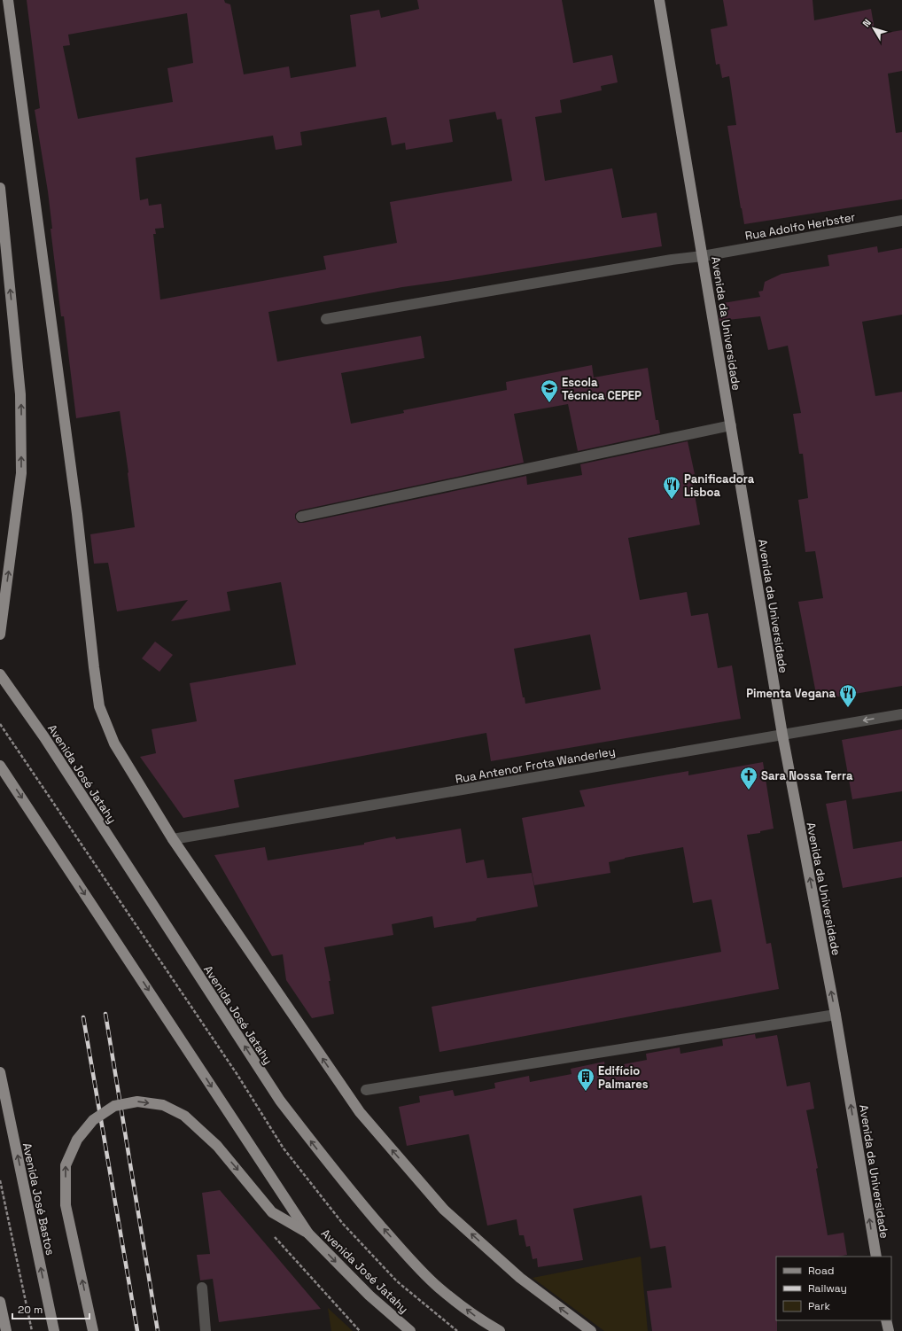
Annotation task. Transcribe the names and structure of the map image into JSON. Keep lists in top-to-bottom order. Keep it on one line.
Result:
{"streets":{"main road":["Avenida da Universidade","Avenida José Jatahy","Avenida José Bastos"],"street":["Rua Adolfo Herbster","Rua Antenor Frota Wanderley"]},"crossings":[["Rua Adolfo Herbster","Avenida da Universidade"],["Avenida da Universidade","Rua Antenor Frota Wanderley"]],"one_way":["Avenida da Universidade","Avenida José Bastos"],"places":{"school or university":["Escola Técnica CEPEP"],"restaurant":["Panificadora Lisboa","Pimenta Vegana"],"church":["Sara Nossa Terra"],"building":["Edifício Palmares"]},"legend":["Road","Railway","Park"],"scale_bar":"20 m","north":"top left"}
